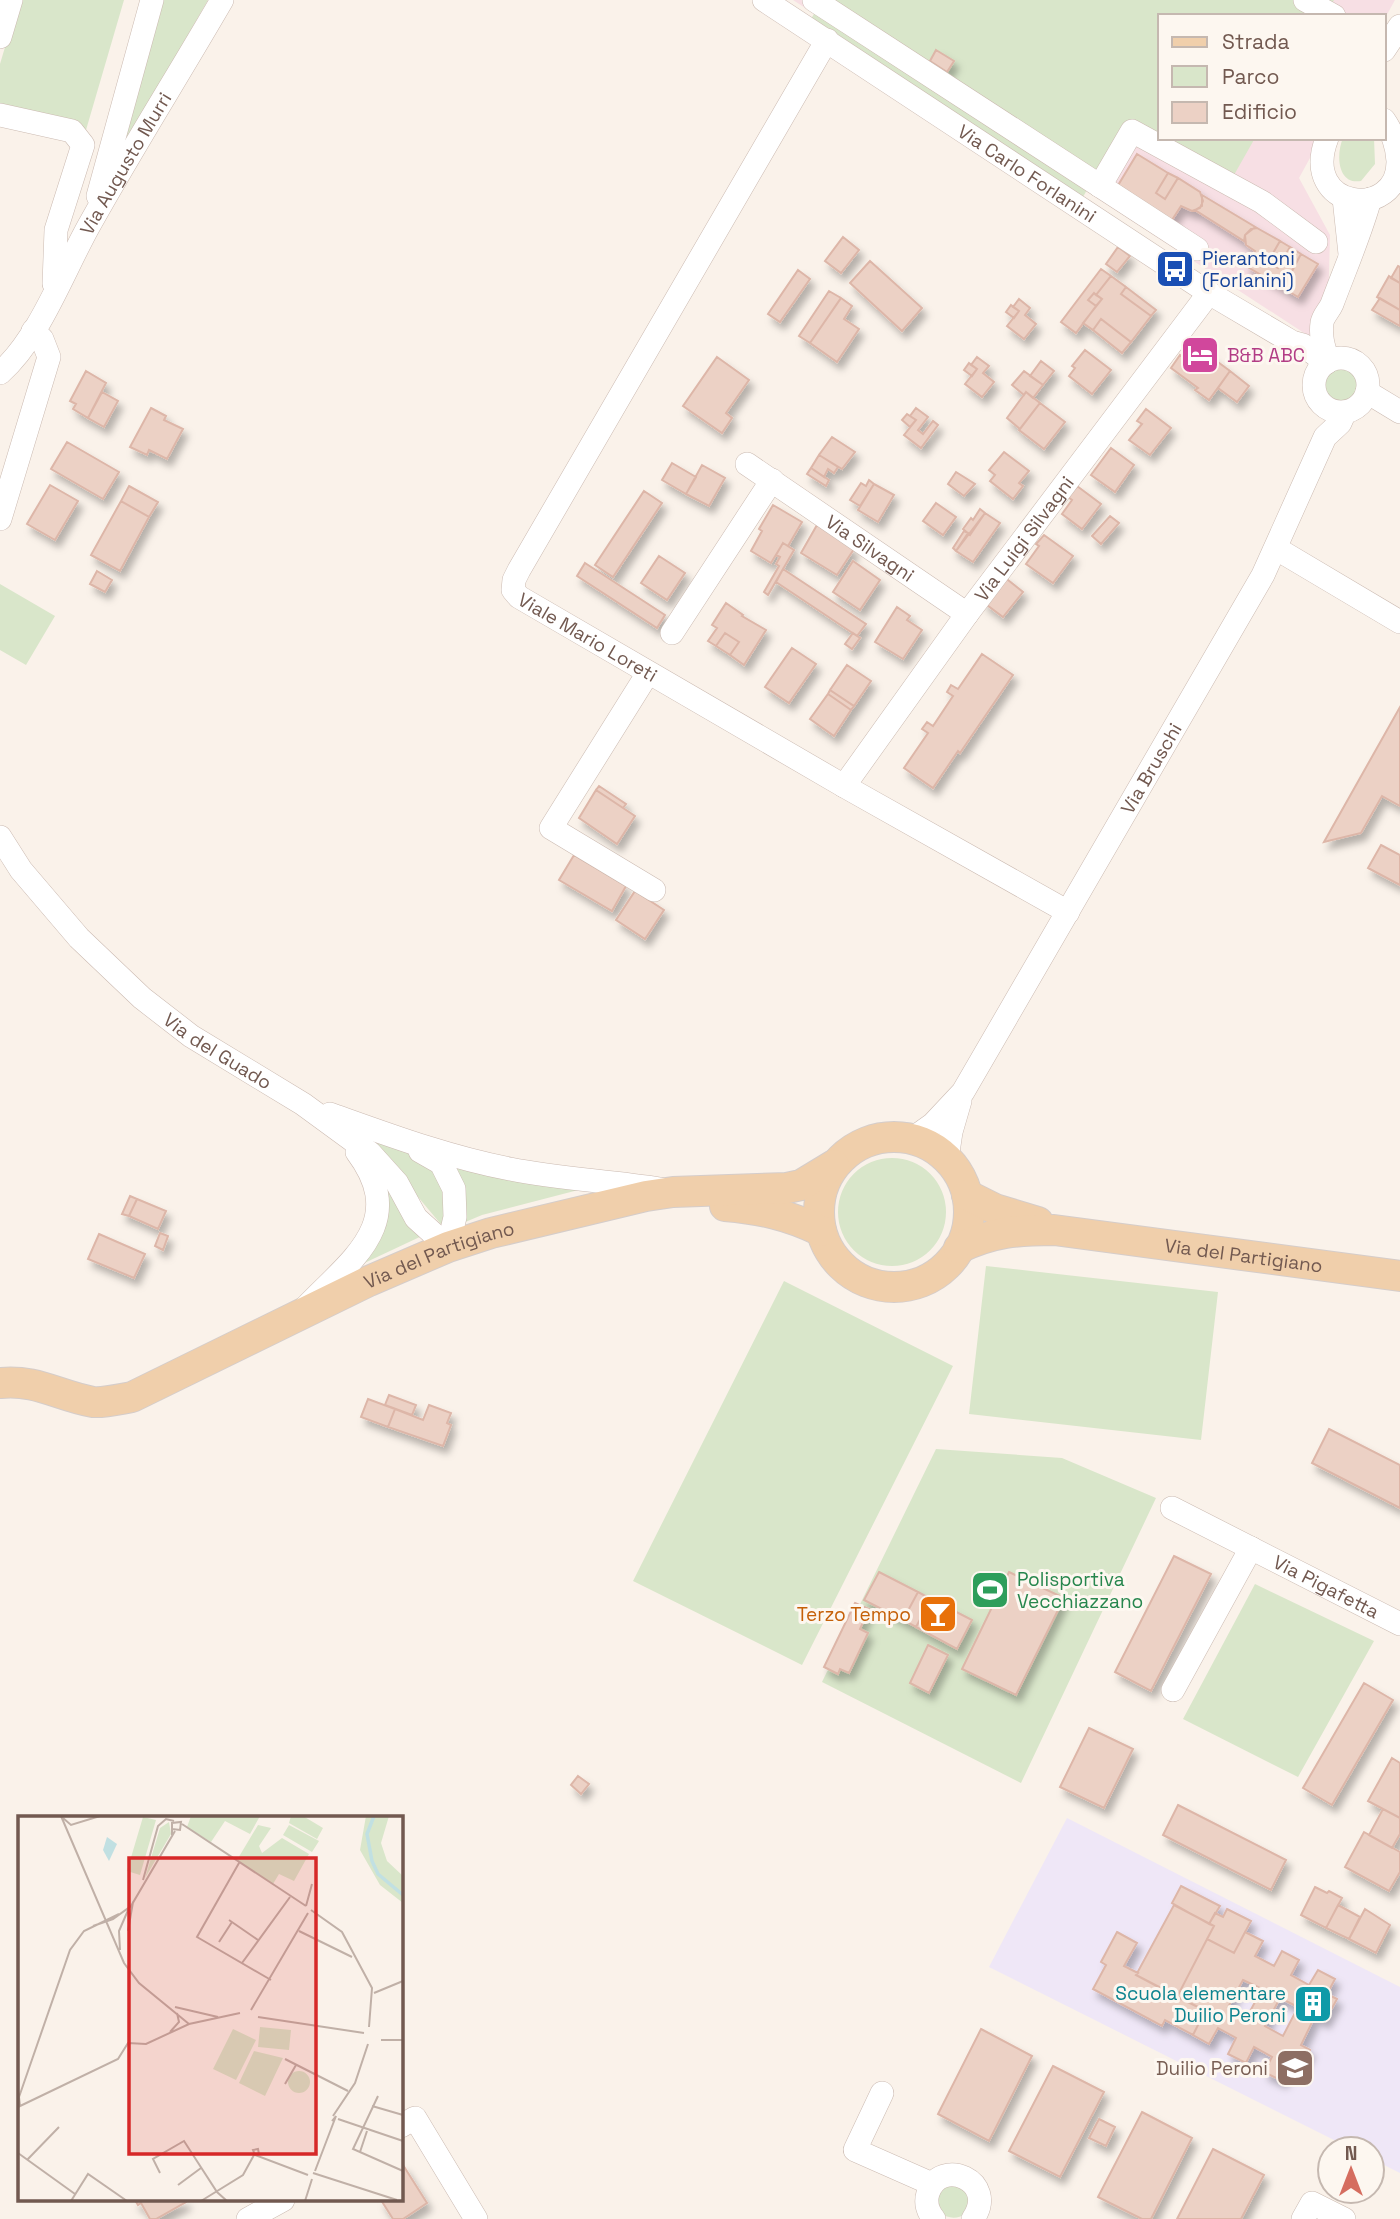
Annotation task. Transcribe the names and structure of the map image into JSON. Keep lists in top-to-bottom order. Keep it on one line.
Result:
{"streets":{"main road":["Via del Partigiano"],"street":["Via Augusto Murri","Via Carlo Forlanini","Via Luigi Silvagni","Via Silvagni","Viale Mario Loreti","Via Bruschi","Via del Guado","Via Pigafetta"]},"crossings":[["Via Carlo Forlanini","Via Luigi Silvagni"],["Via Carlo Forlanini","Viale Mario Loreti"],["Via Carlo Forlanini","Via Bruschi"],["Via Luigi Silvagni","Via Silvagni"],["Via Luigi Silvagni","Viale Mario Loreti"],["Viale Mario Loreti","Via Bruschi"],["Via Bruschi","Via del Partigiano"],["Via del Guado","Via del Partigiano"]],"places":{"bus stop":["Pierantoni (Forlanini)"],"hotel":["B&B ABC"],"sports":["Polisportiva Vecchiazzano"],"bar":["Terzo Tempo"],"building":["Scuola elementare Duilio Peroni"],"school or university":["Duilio Peroni"]},"legend":["Strada","Parco","Edificio"],"north":"top"}
